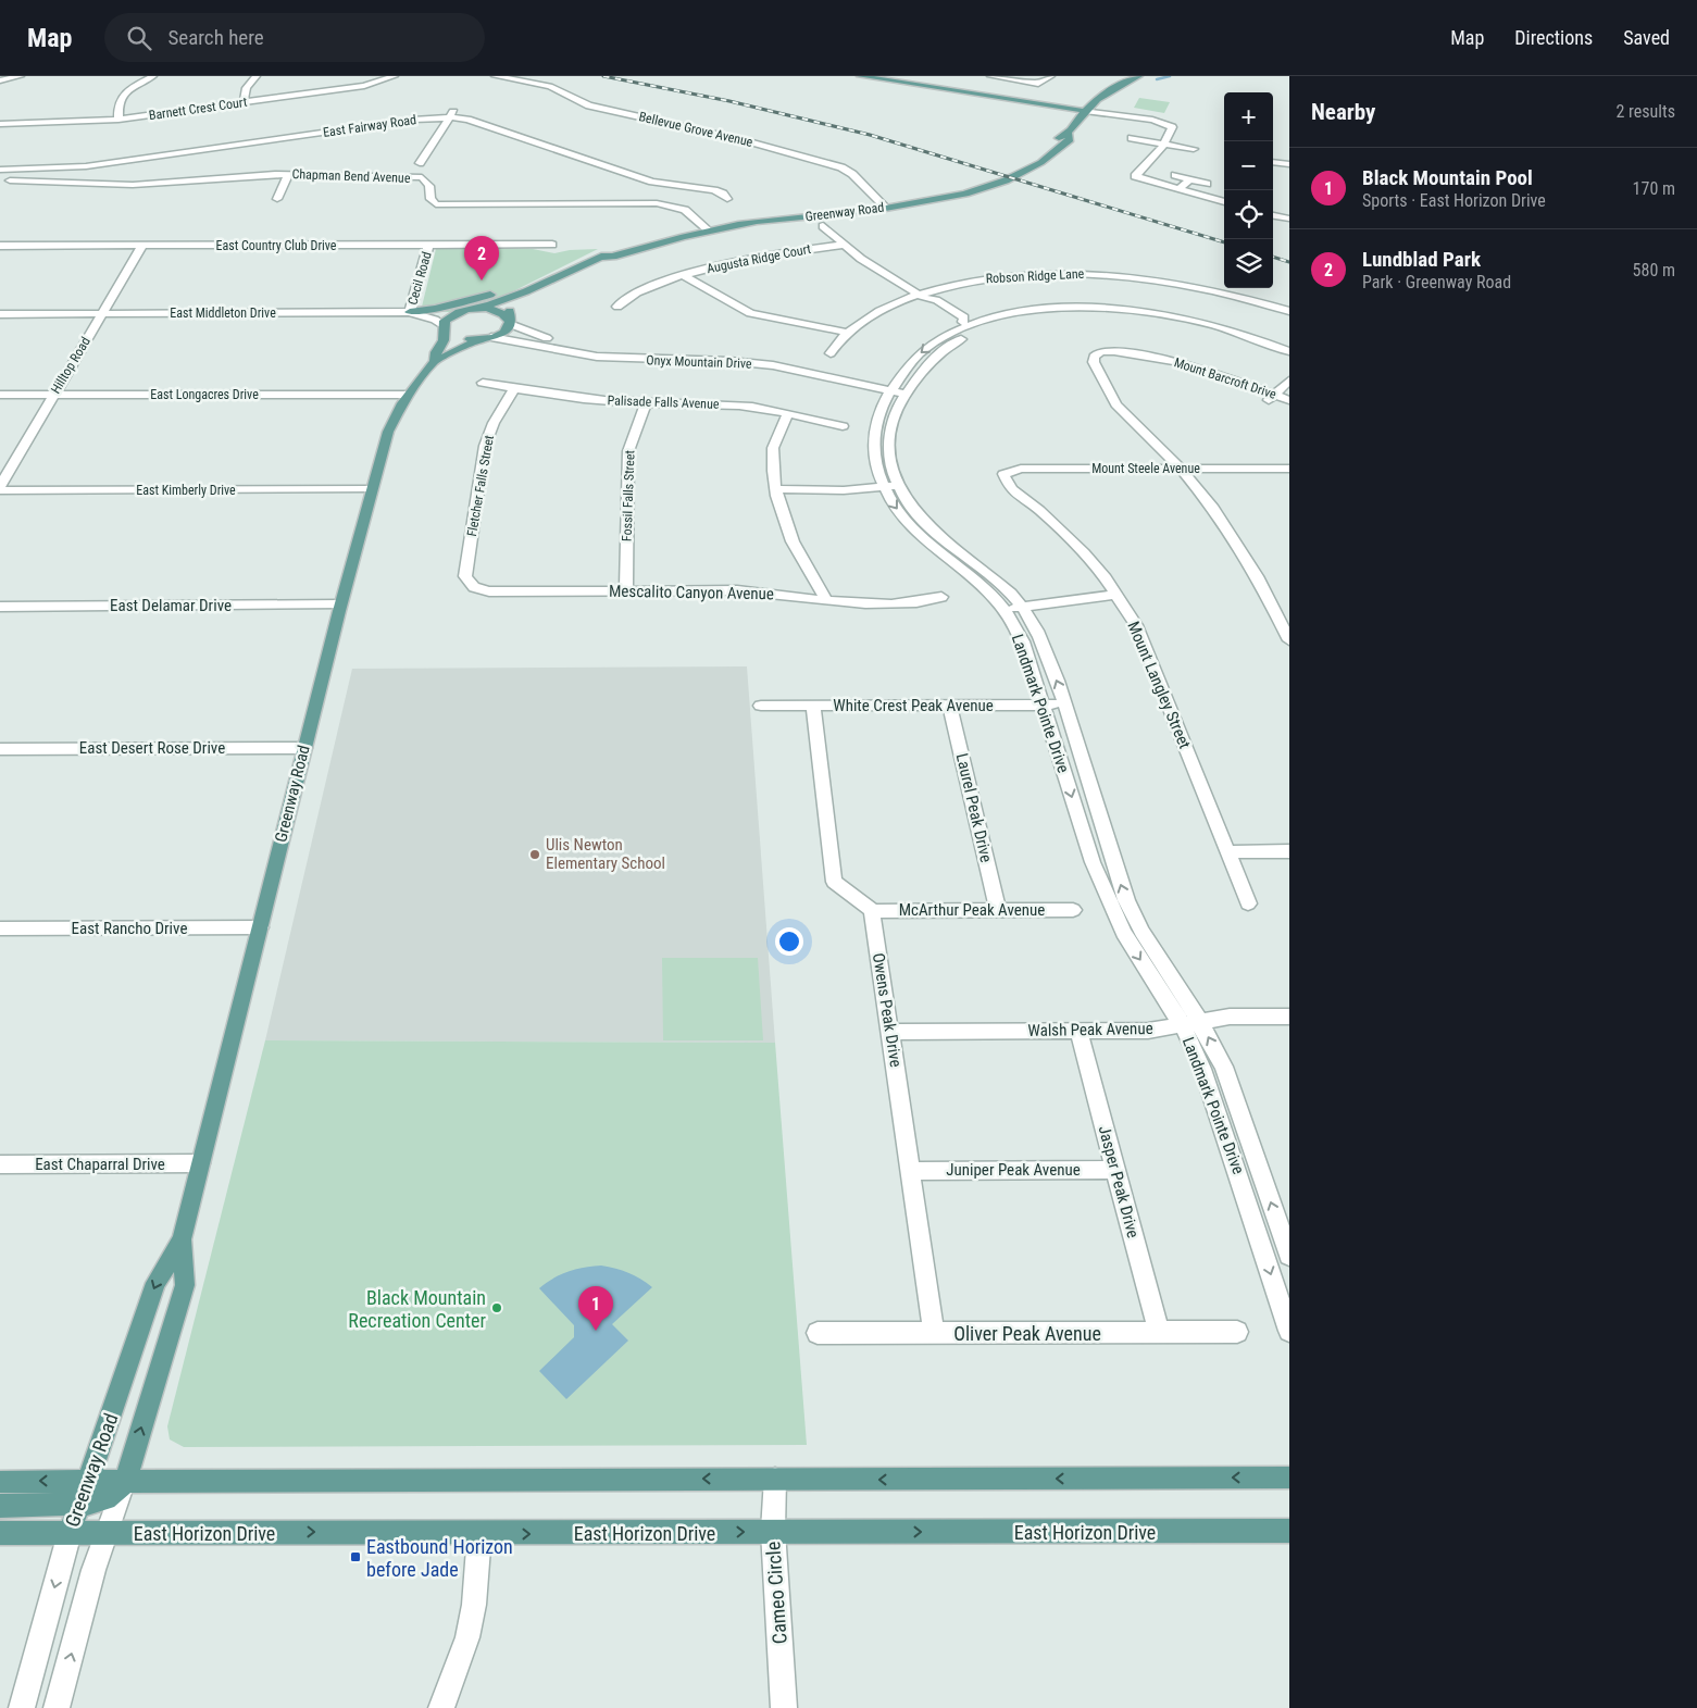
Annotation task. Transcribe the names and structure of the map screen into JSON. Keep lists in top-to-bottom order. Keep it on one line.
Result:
{"streets":{"main road":["Greenway Road","East Horizon Drive"],"street":["Barnett Crest Court","East Fairway Road","Bellevue Grove Avenue","Chapman Bend Avenue","East Country Club Drive","Augusta Ridge Court","Robson Ridge Lane","Cecil Road","East Middleton Drive","Onyx Mountain Drive","Hilltop Road","Mount Barcroft Drive","East Longacres Drive","Palisade Falls Avenue","Mount Steele Avenue","Fletcher Falls Street","East Kimberly Drive","Fossil Falls Street","Mescalito Canyon Avenue","East Delamar Drive","Mount Langley Street","Landmark Pointe Drive","White Crest Peak Avenue","East Desert Rose Drive","Laurel Peak Drive","McArthur Peak Avenue","East Rancho Drive","Owens Peak Drive","Walsh Peak Avenue","East Chaparral Drive","Juniper Peak Avenue","Jasper Peak Drive","Oliver Peak Avenue","Cameo Circle"]},"crossings":[["Bellevue Grove Avenue","Greenway Road"],["Chapman Bend Avenue","Greenway Road"],["Greenway Road","East Middleton Drive"],["Greenway Road","Onyx Mountain Drive"],["Greenway Road","East Longacres Drive"],["Greenway Road","East Kimberly Drive"],["Greenway Road","East Delamar Drive"],["Greenway Road","East Desert Rose Drive"],["Greenway Road","East Rancho Drive"],["Greenway Road","East Chaparral Drive"],["Greenway Road","East Horizon Drive"],["East Country Club Drive","Cecil Road"],["East Country Club Drive","Hilltop Road"],["Cecil Road","East Middleton Drive"],["East Middleton Drive","Hilltop Road"],["Onyx Mountain Drive","Landmark Pointe Drive"],["Hilltop Road","East Longacres Drive"],["Mount Barcroft Drive","Mount Steele Avenue"],["Palisade Falls Avenue","Fletcher Falls Street"],["Palisade Falls Avenue","Fossil Falls Street"],["Mount Steele Avenue","Mount Langley Street"],["Fletcher Falls Street","Mescalito Canyon Avenue"],["Fossil Falls Street","Mescalito Canyon Avenue"],["Landmark Pointe Drive","White Crest Peak Avenue"],["Landmark Pointe Drive","Walsh Peak Avenue"],["White Crest Peak Avenue","Laurel Peak Drive"],["Laurel Peak Drive","McArthur Peak Avenue"],["McArthur Peak Avenue","Owens Peak Drive"],["Owens Peak Drive","Walsh Peak Avenue"],["Owens Peak Drive","Juniper Peak Avenue"],["Owens Peak Drive","Oliver Peak Avenue"],["Walsh Peak Avenue","Jasper Peak Drive"],["Juniper Peak Avenue","Jasper Peak Drive"],["Jasper Peak Drive","Oliver Peak Avenue"],["East Horizon Drive","Cameo Circle"]],"places":{"other":["Ulis Newton Elementary School","Black Mountain Recreation Center"],"transit":["Eastbound Horizon before Jade"]},"page":{"header":"Map","search":"Search here","nav":["Map","Directions","Saved"],"heading":["Nearby","2 results"],"map_buttons":["+","−"],"list":[{"mark":"1","name":"Black Mountain Pool","note":"Sports · East Horizon Drive","value":"170 m"},{"mark":"2","name":"Lundblad Park","note":"Park · Greenway Road","value":"580 m"}],"pins":["2","1"]}}
